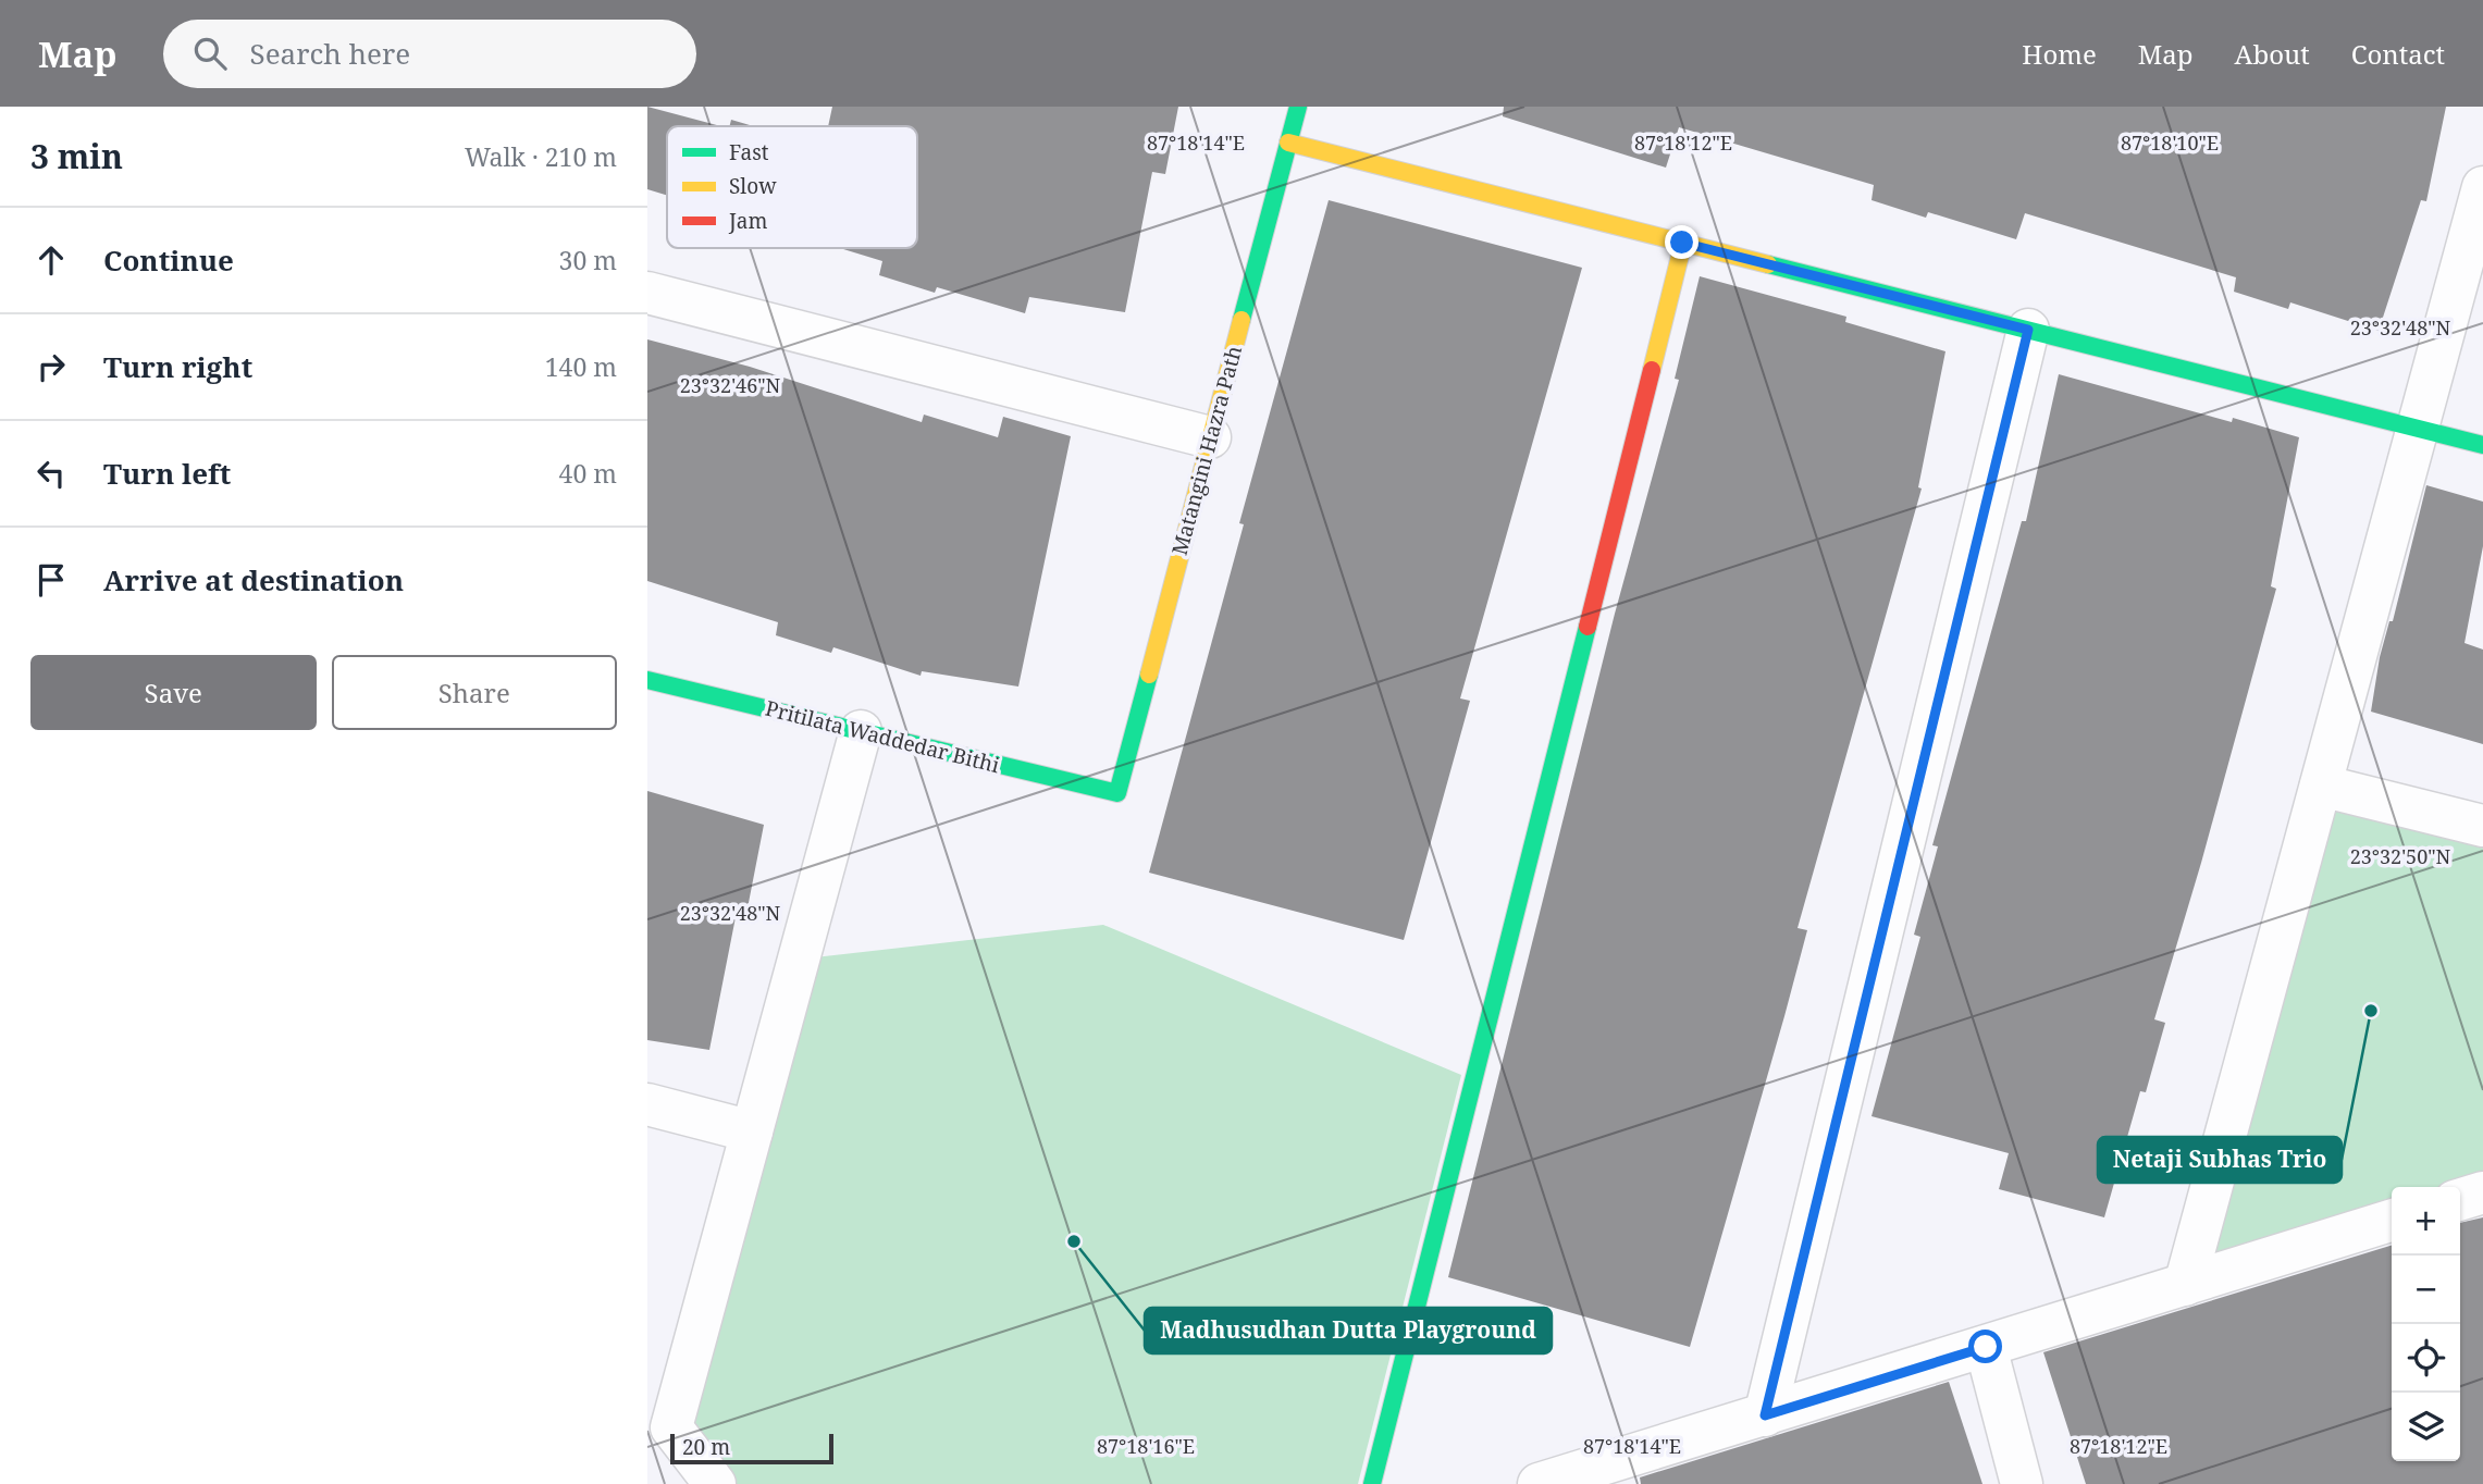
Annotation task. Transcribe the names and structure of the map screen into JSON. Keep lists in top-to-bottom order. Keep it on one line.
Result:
{"streets":{"street":["Matangini Hazra Path","Pritilata Waddedar Bithi"]},"crossings":[["Matangini Hazra Path","Pritilata Waddedar Bithi"]],"places":["Netaji Subhas Trio","Madhusudhan Dutta Playground"],"legend":["Fast","Slow","Jam"],"scale_bar":"20 m","page":{"header":"Map","search":"Search here","nav":["Home","Map","About","Contact"],"heading":["3 min","Walk · 210 m"],"list":[["Continue","30 m"],["Turn right","140 m"],["Turn left","40 m"],"Arrive at destination"],"buttons":["Save","Share"],"map_buttons":["+","−"],"scale":"20 m"},"coordinates":["87°18'14\"E","87°18'12\"E","87°18'10\"E","23°32'48\"N","23°32'46\"N","23°32'50\"N","87°18'16\"E"]}
